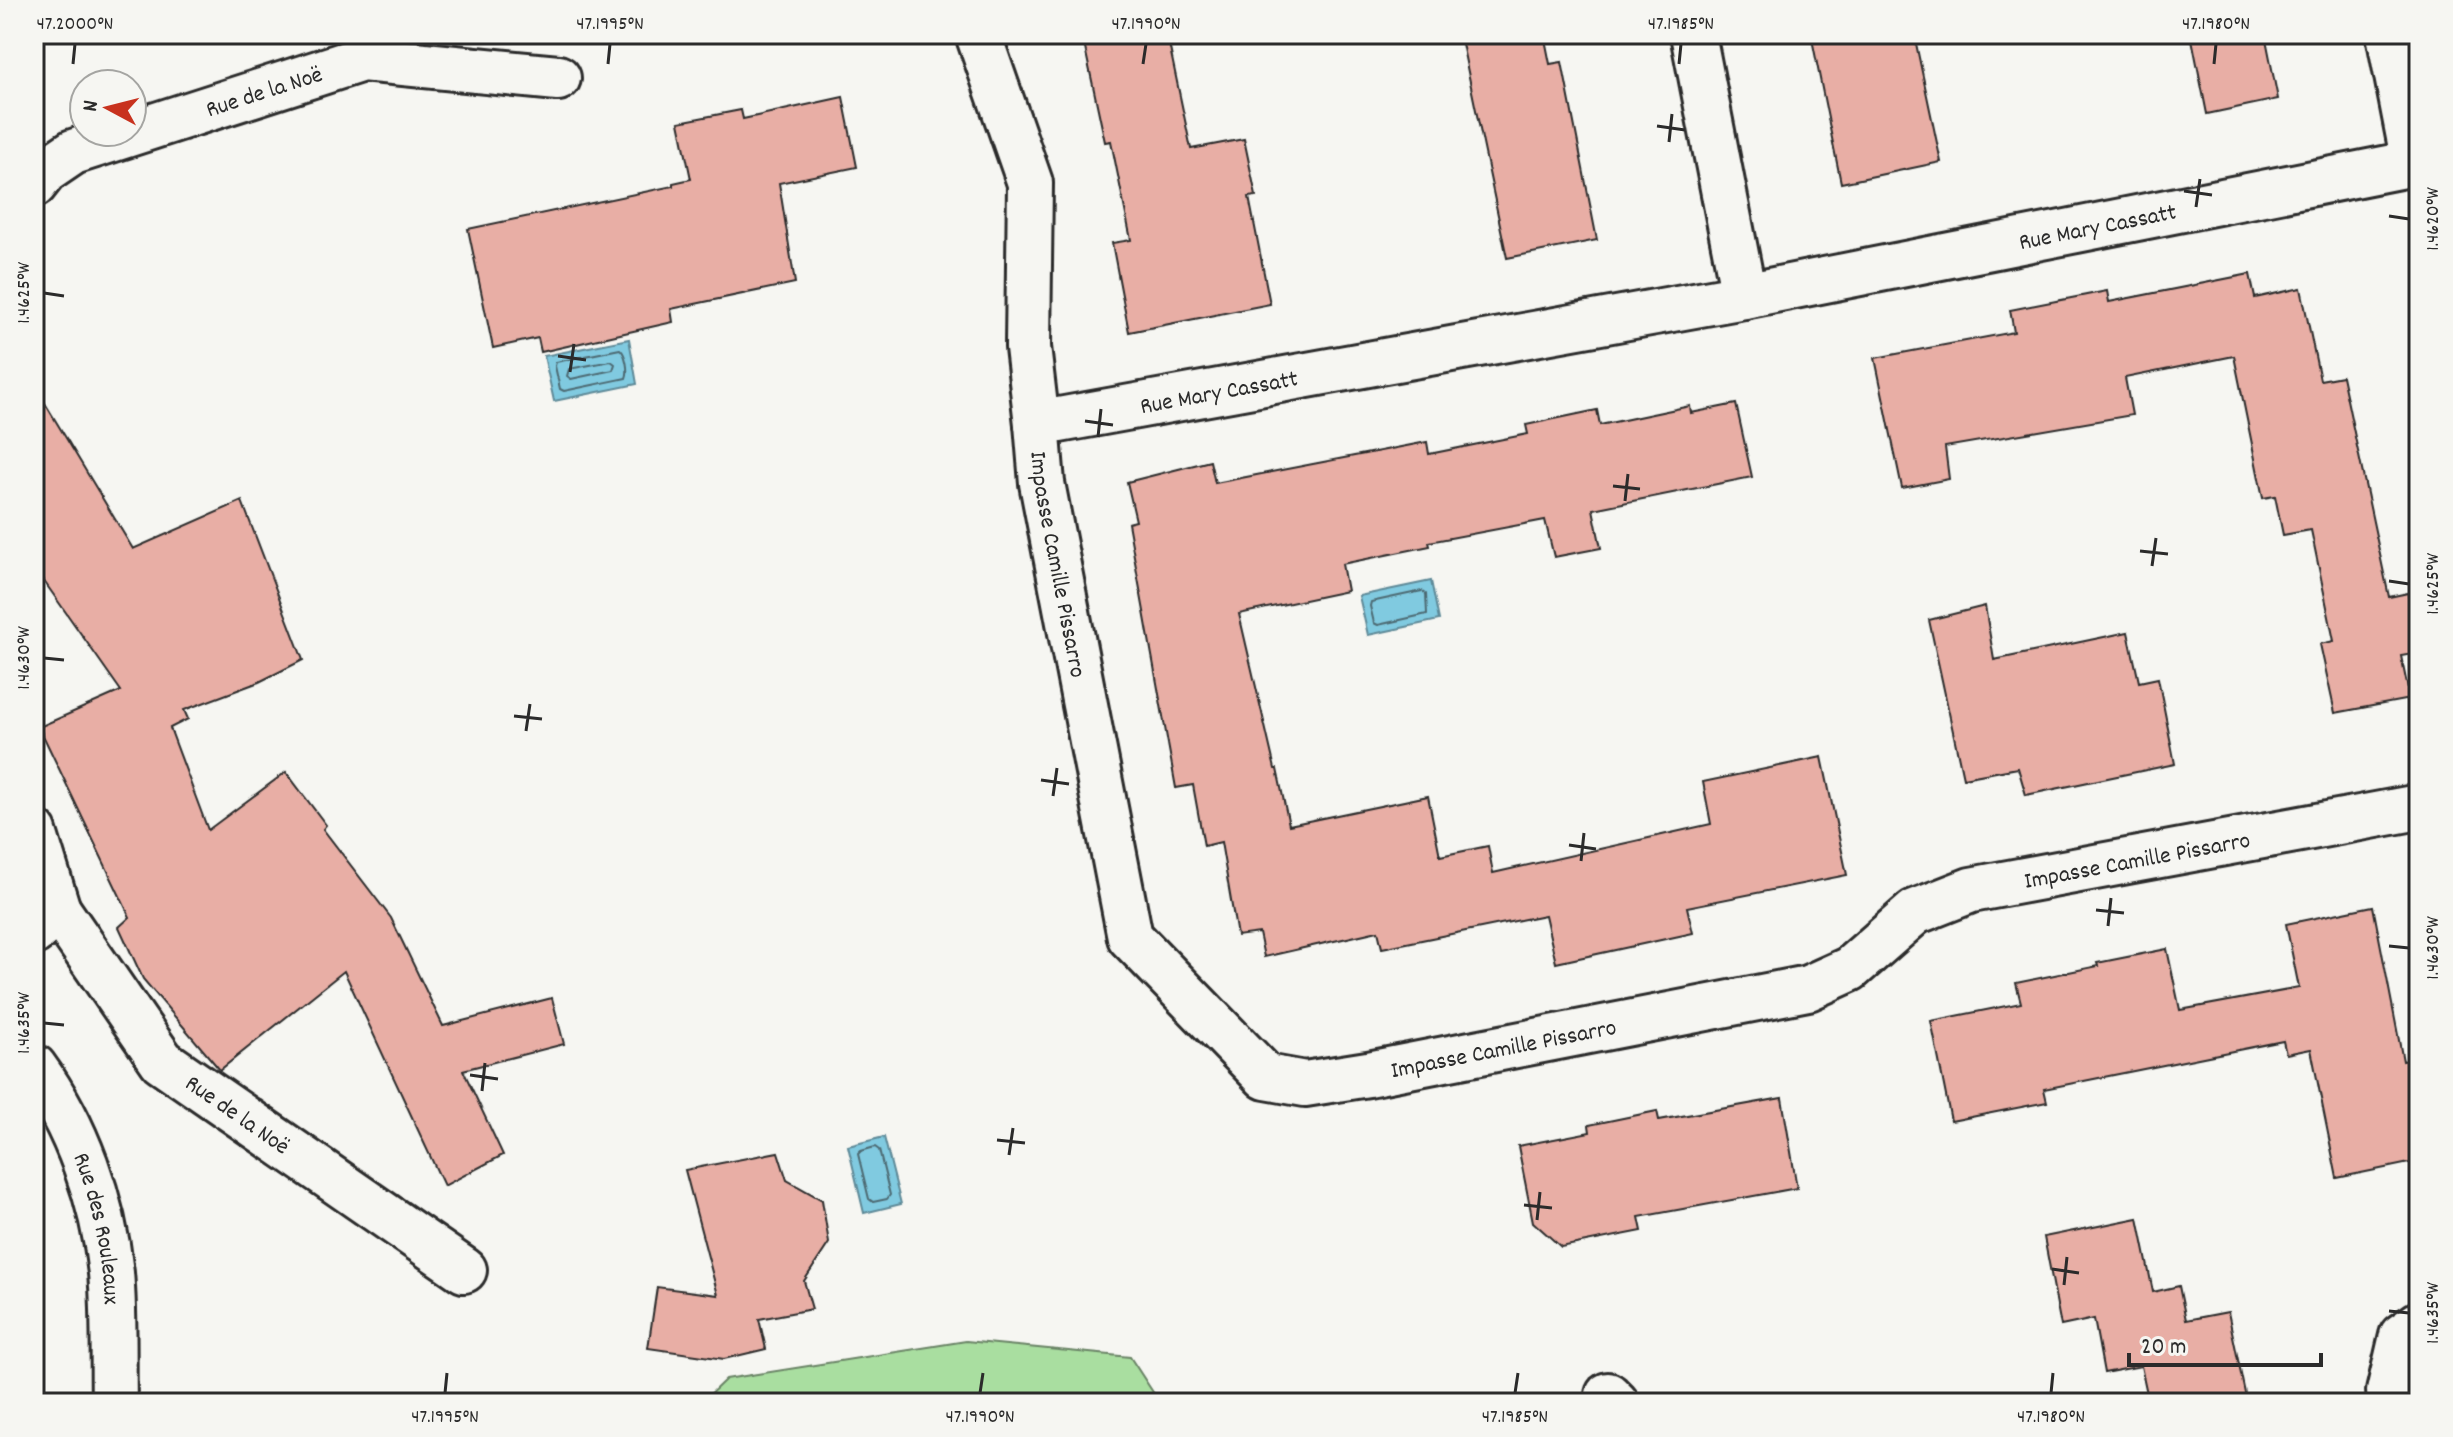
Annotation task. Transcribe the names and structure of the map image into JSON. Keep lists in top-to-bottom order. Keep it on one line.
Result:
{"streets":{"street":["Rue de la Noë","Rue Mary Cassatt","Impasse Camille Pissarro","Rue des Rouleaux"]},"crossings":[["Rue Mary Cassatt","Impasse Camille Pissarro"]],"scale_bar":"20 m","north":"left","coordinates":["47.2000°N","47.1995°N","47.1990°N","47.1985°N","47.1980°N","1.4620°W","1.4625°W","1.4630°W","1.4635°W"]}
